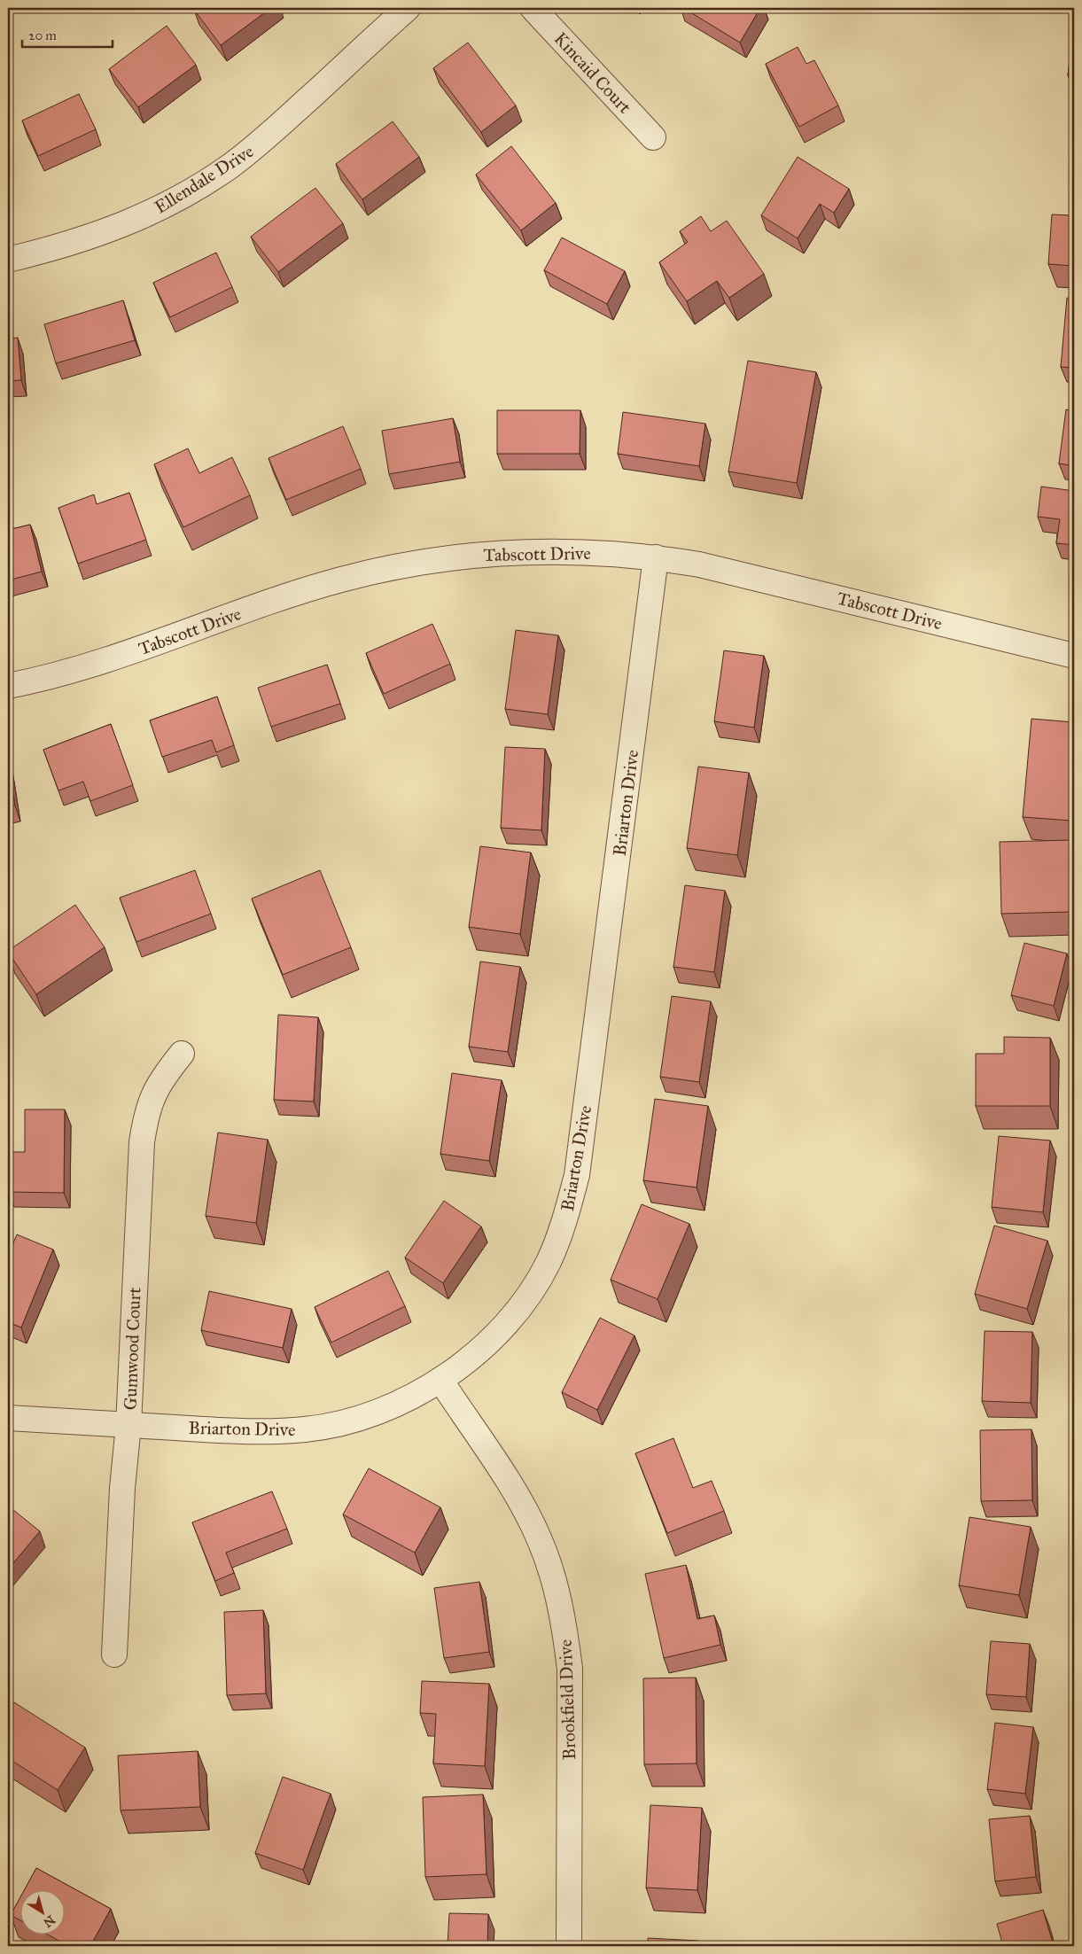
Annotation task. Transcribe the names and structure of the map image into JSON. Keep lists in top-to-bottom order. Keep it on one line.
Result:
{"streets":{"street":["Kincaid Court","Ellendale Drive","Tabscott Drive","Briarton Drive","Gumwood Court","Brookfield Drive"]},"crossings":[["Tabscott Drive","Briarton Drive"],["Briarton Drive","Gumwood Court"],["Briarton Drive","Brookfield Drive"]],"scale_bar":"20 m","north":"bottom right"}
